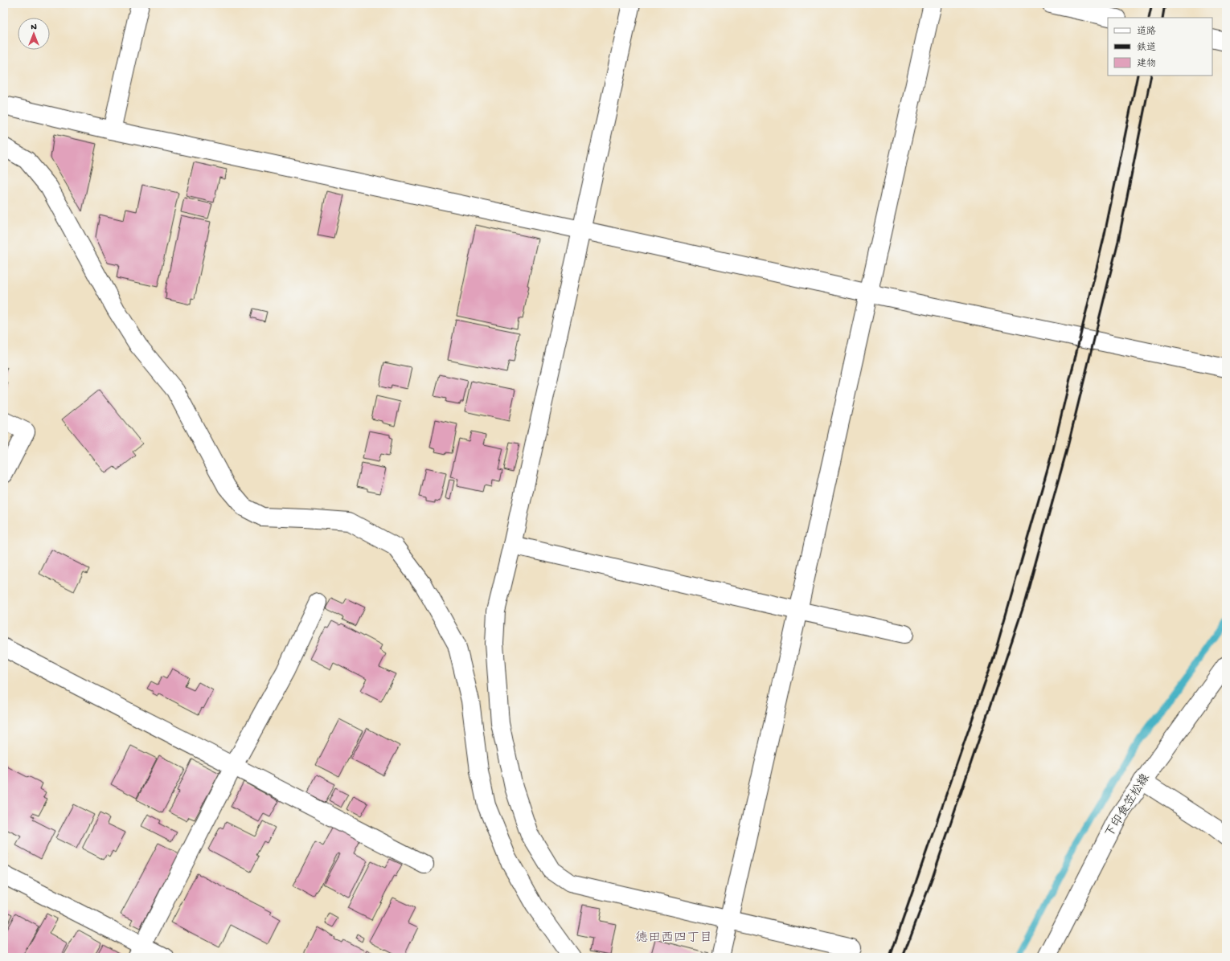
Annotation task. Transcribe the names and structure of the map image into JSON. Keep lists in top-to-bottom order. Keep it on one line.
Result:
{"streets":{"street":["下印食笠松線"]},"districts":["徳田西四丁目"],"legend":["道路","鉄道","建物"],"north":"top"}
